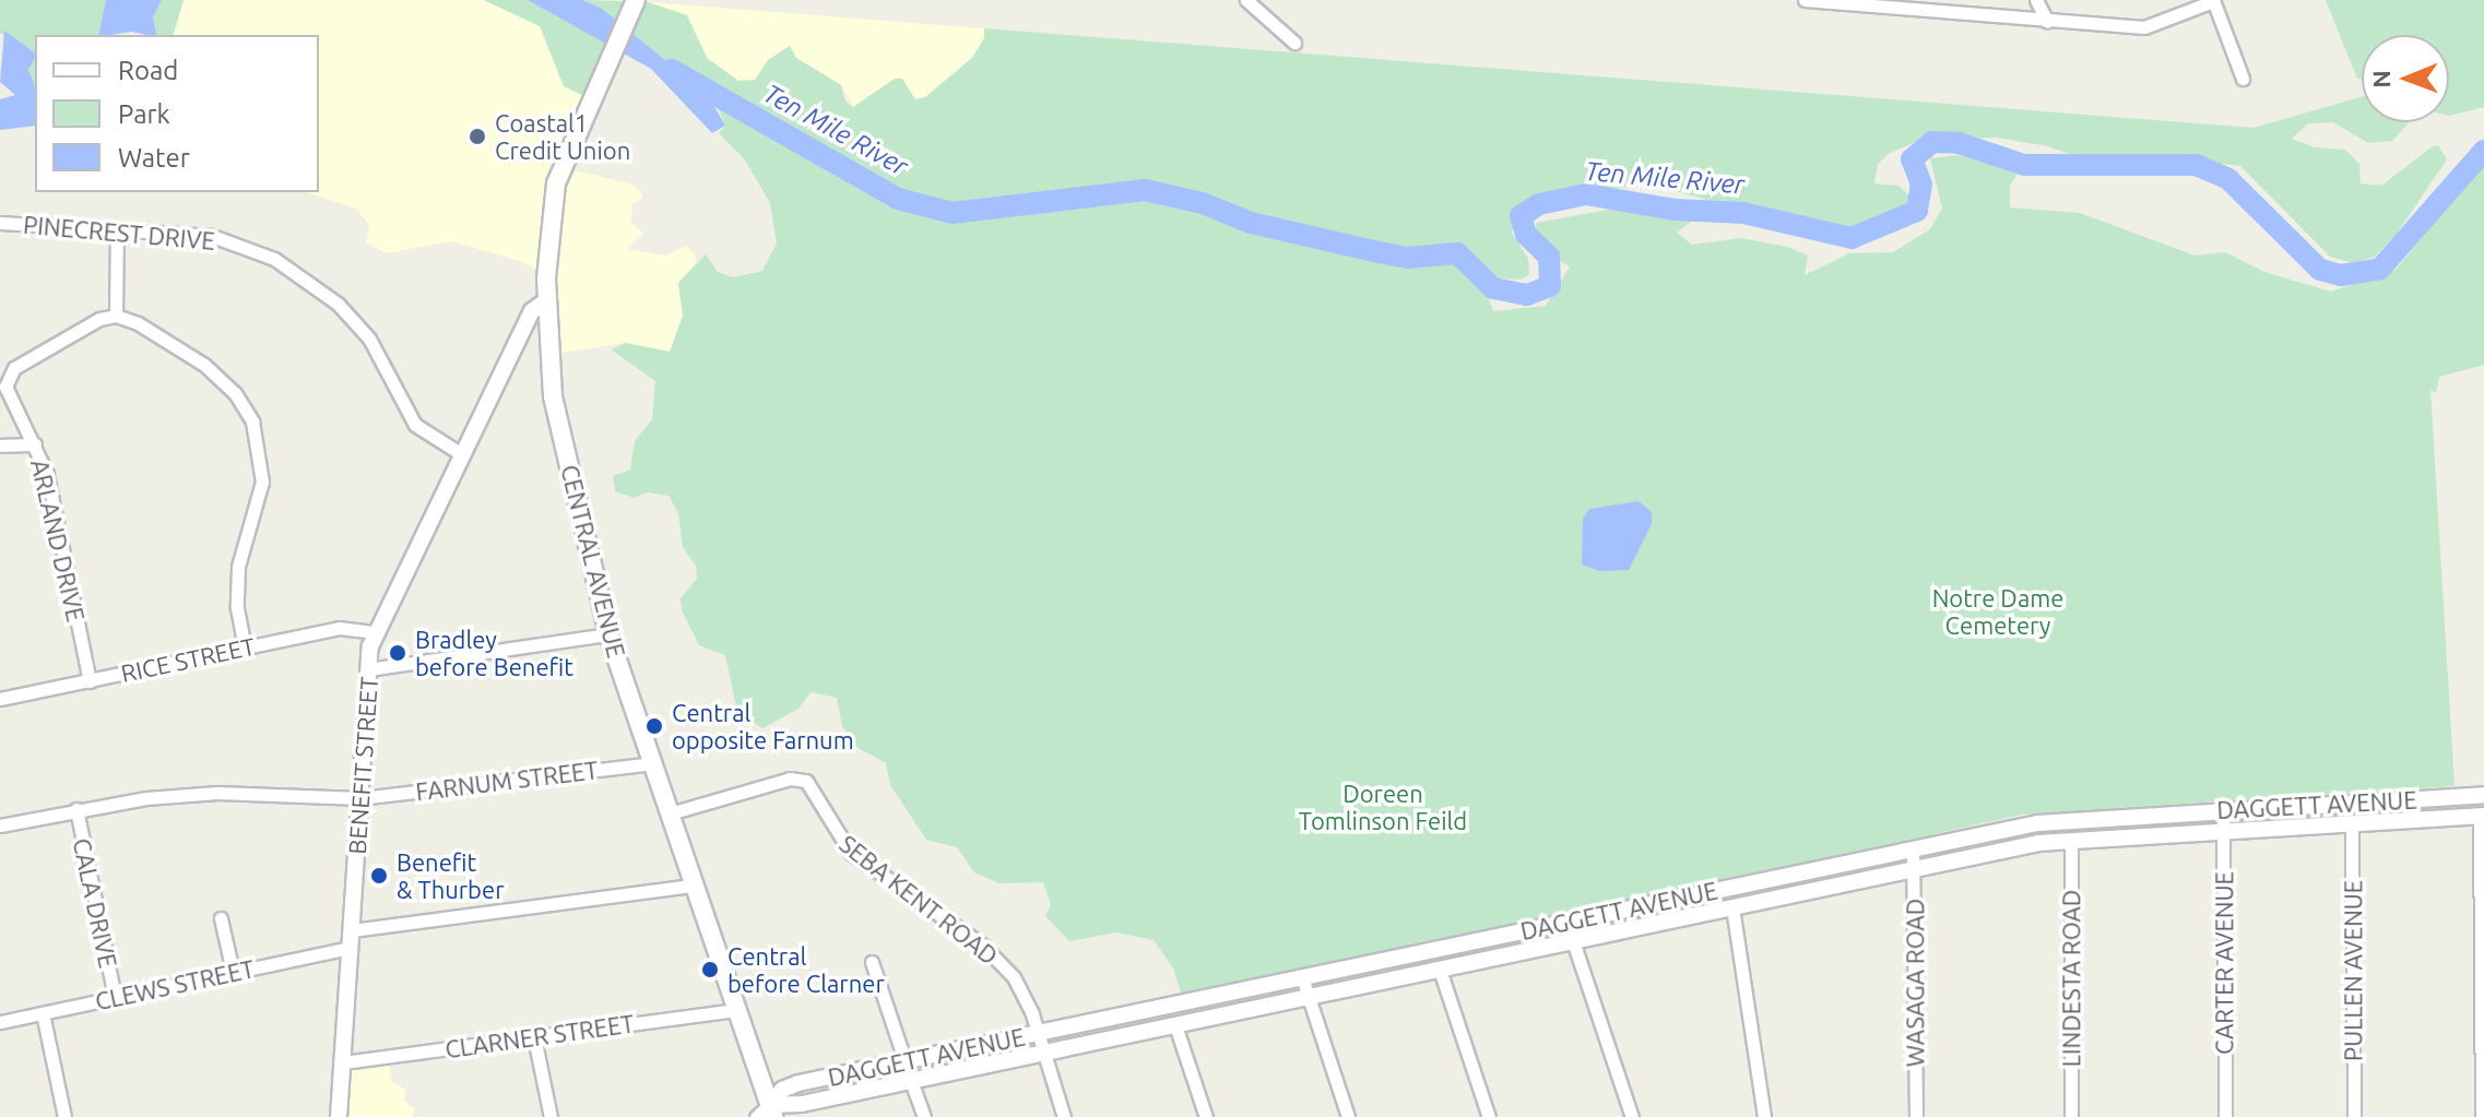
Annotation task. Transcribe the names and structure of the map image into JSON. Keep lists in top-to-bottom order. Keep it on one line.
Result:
{"streets":{"main road":["CENTRAL AVENUE"],"street":["PINECREST DRIVE","ARLAND DRIVE","RICE STREET","BENEFIT STREET","FARNUM STREET","DAGGETT AVENUE","SEBA KENT ROAD","CALA DRIVE","CARTER AVENUE","PULLEN AVENUE","LINDESTA ROAD","WASAGA ROAD","CLEWS STREET","CLARNER STREET"]},"crossings":[["PINECREST DRIVE","BENEFIT STREET"],["ARLAND DRIVE","RICE STREET"],["CENTRAL AVENUE","BENEFIT STREET"],["CENTRAL AVENUE","FARNUM STREET"],["CENTRAL AVENUE","DAGGETT AVENUE"],["CENTRAL AVENUE","SEBA KENT ROAD"],["CENTRAL AVENUE","CLARNER STREET"],["RICE STREET","BENEFIT STREET"],["BENEFIT STREET","FARNUM STREET"],["BENEFIT STREET","CLEWS STREET"],["BENEFIT STREET","CLARNER STREET"],["FARNUM STREET","CALA DRIVE"],["DAGGETT AVENUE","SEBA KENT ROAD"],["DAGGETT AVENUE","CARTER AVENUE"],["DAGGETT AVENUE","PULLEN AVENUE"],["DAGGETT AVENUE","LINDESTA ROAD"],["DAGGETT AVENUE","WASAGA ROAD"],["CALA DRIVE","CLEWS STREET"]],"water":["Ten Mile River"],"parks":["Notre Dame Cemetery","Doreen Tomlinson Feild"],"places":["Coastal1 Credit Union","Bradley before Benefit","Central opposite Farnum","Benefit & Thurber","Central before Clarner"],"legend":["Road","Park","Water"],"north":"left"}
